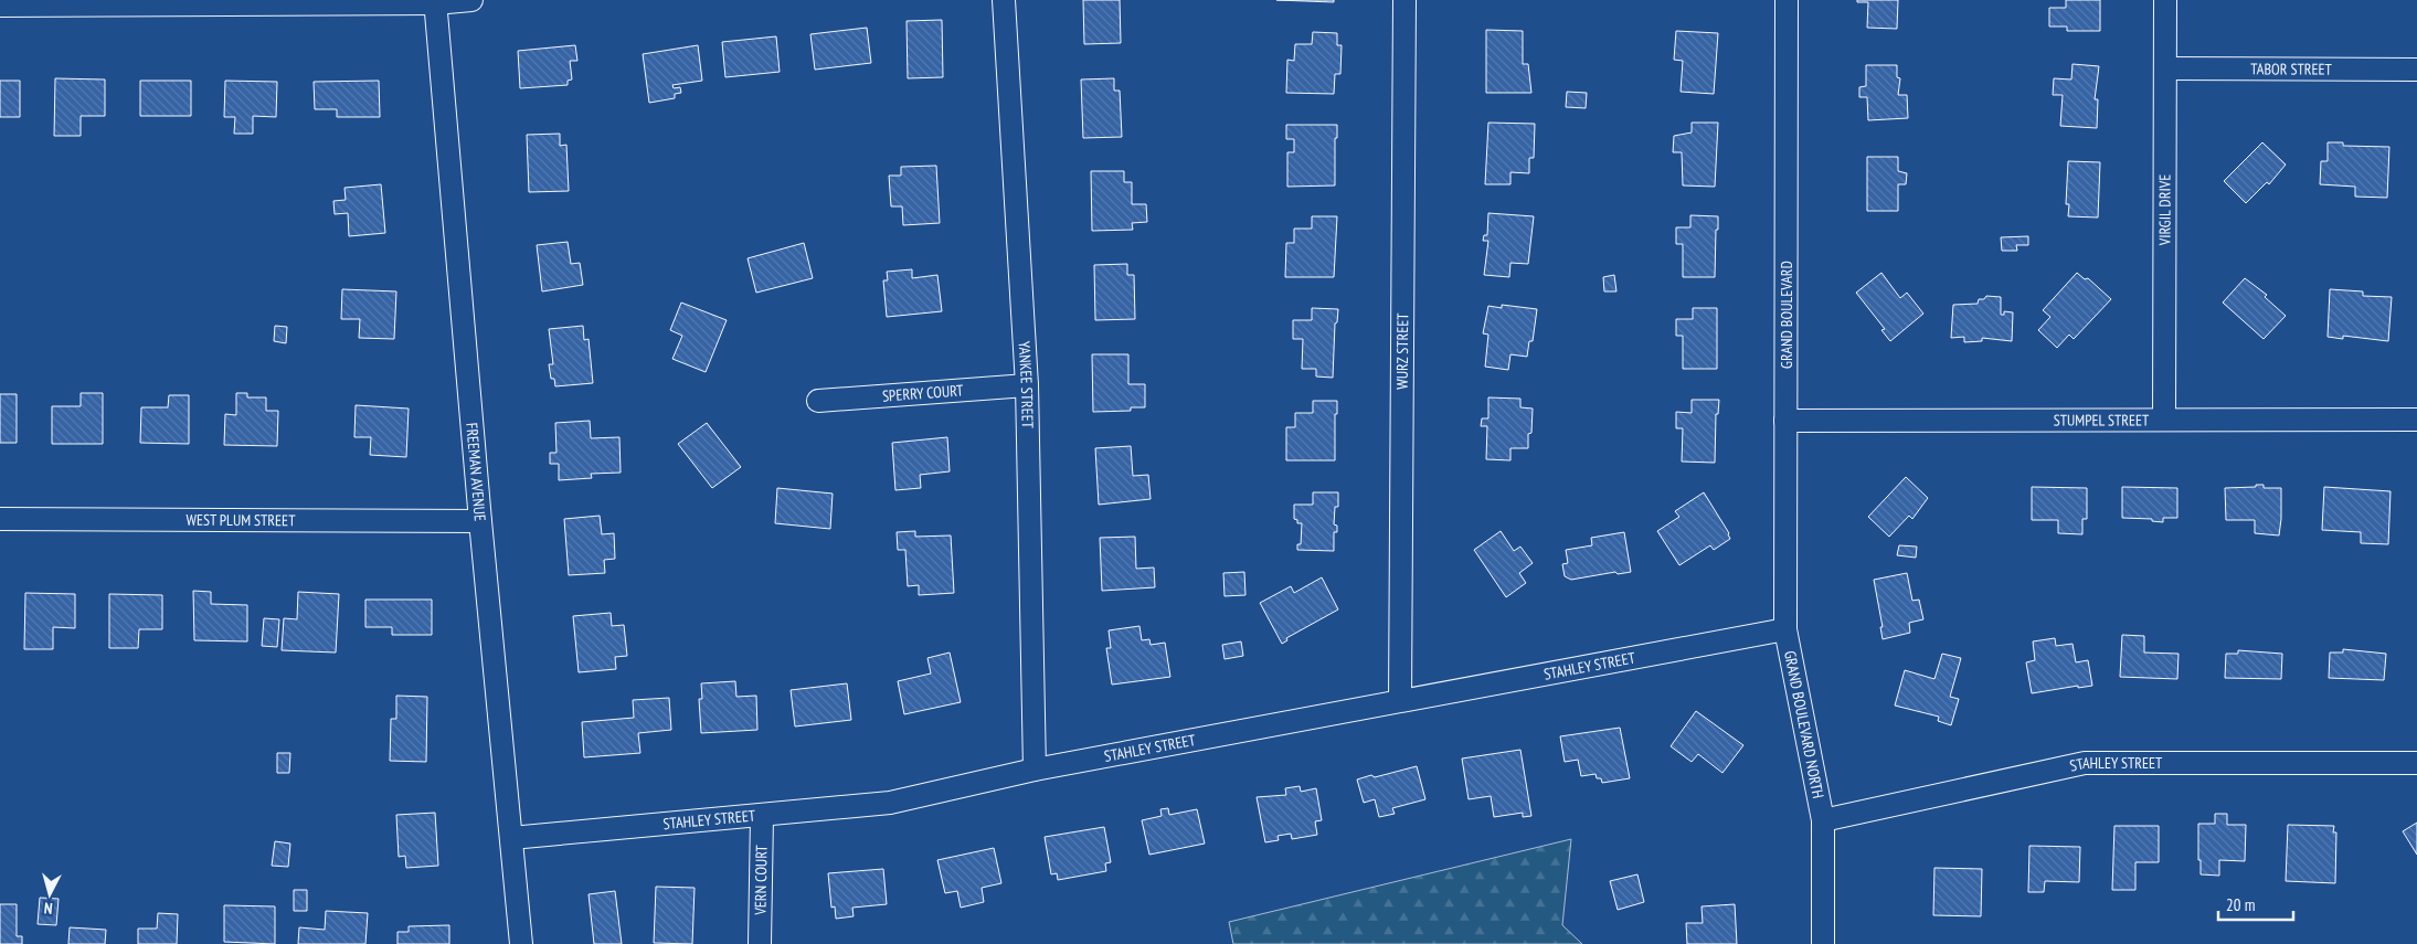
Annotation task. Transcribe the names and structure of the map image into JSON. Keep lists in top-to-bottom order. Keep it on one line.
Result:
{"streets":{"street":["TABOR STREET","VIRGIL DRIVE","GRAND BOULEVARD","WURZ STREET","YANKEE STREET","SPERRY COURT","STUMPEL STREET","FREEMAN AVENUE","WEST PLUM STREET","STAHLEY STREET","GRAND BOULEVARD NORTH","VERN COURT"]},"crossings":[["TABOR STREET","VIRGIL DRIVE"],["VIRGIL DRIVE","STUMPEL STREET"],["GRAND BOULEVARD","STUMPEL STREET"],["GRAND BOULEVARD","STAHLEY STREET"],["GRAND BOULEVARD","GRAND BOULEVARD NORTH"],["WURZ STREET","STAHLEY STREET"],["YANKEE STREET","SPERRY COURT"],["YANKEE STREET","STAHLEY STREET"],["FREEMAN AVENUE","WEST PLUM STREET"],["FREEMAN AVENUE","STAHLEY STREET"],["STAHLEY STREET","GRAND BOULEVARD NORTH"],["STAHLEY STREET","VERN COURT"]],"scale_bar":"20 m","north":"bottom"}
